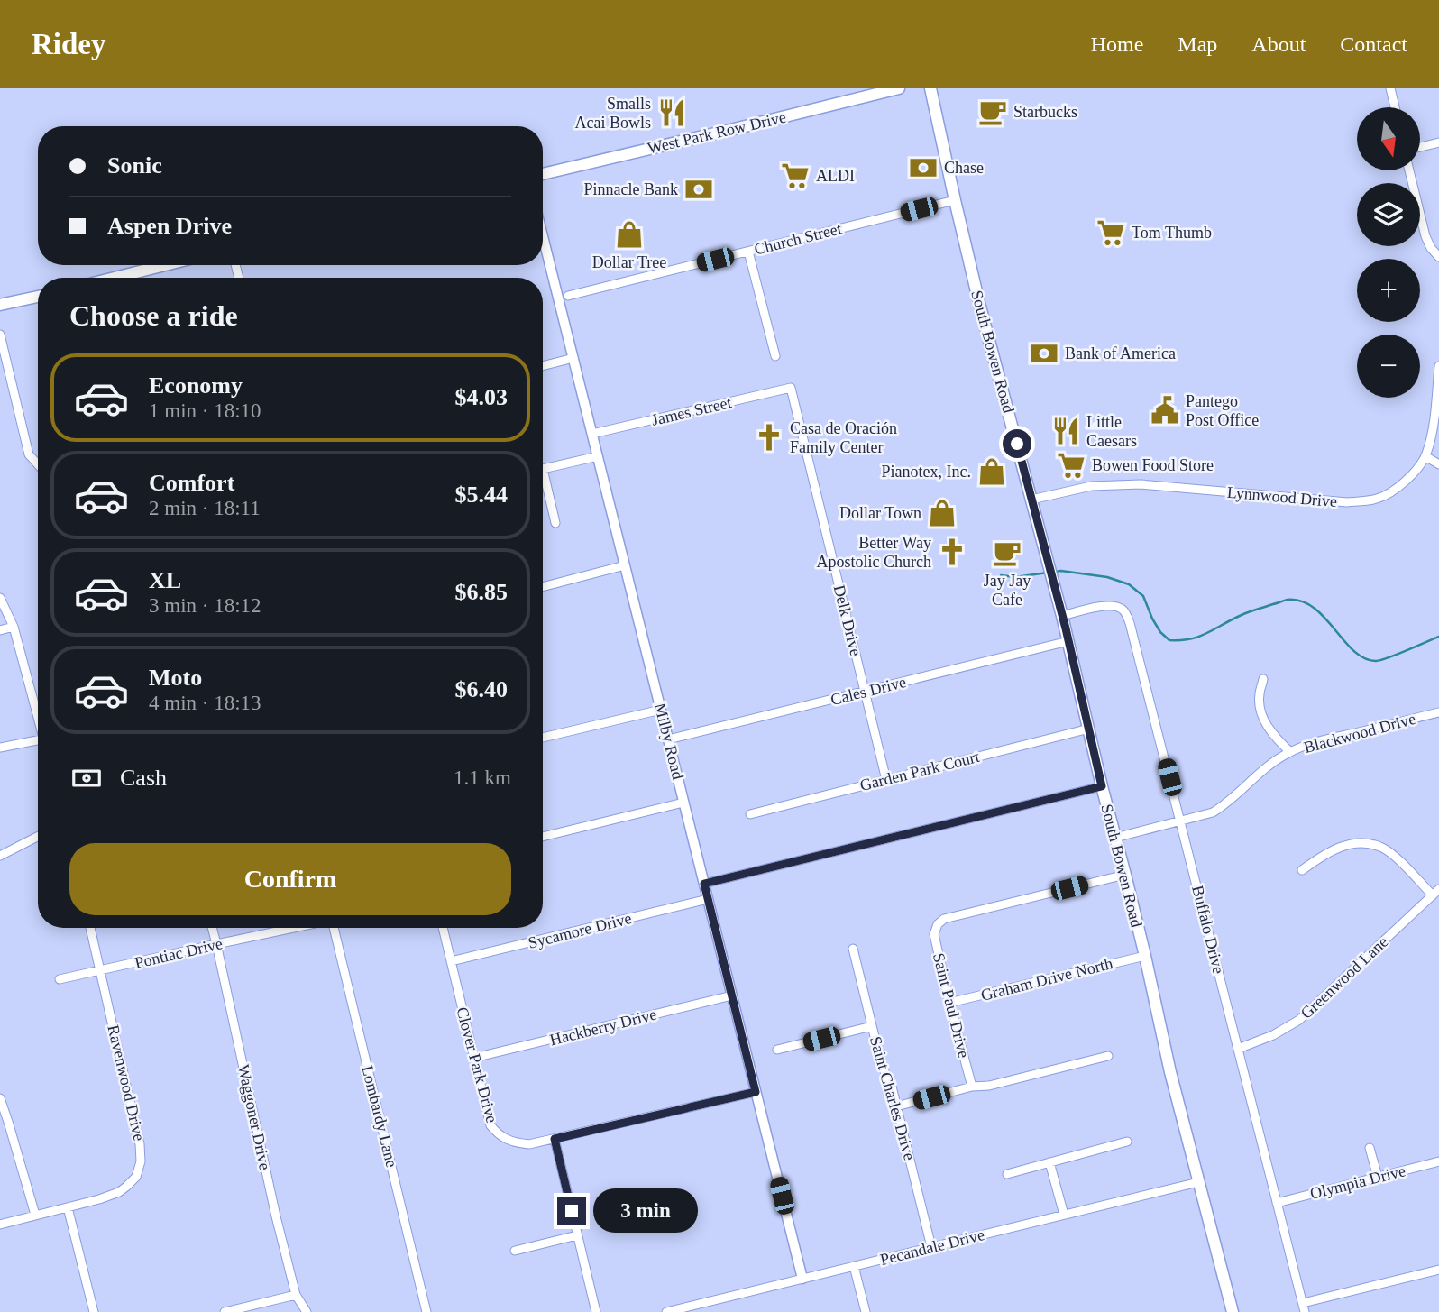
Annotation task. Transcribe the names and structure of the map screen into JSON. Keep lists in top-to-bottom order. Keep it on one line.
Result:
{"streets":{"main road":["West Park Row Drive","South Bowen Road"],"street":["Church Street","James Street","Lynnwood Drive","Delk Drive","Cales Drive","Blackwood Drive","Milby Road","Garden Park Court","Buffalo Drive","Sycamore Drive","Pontiac Drive","Greenwood Lane","Graham Drive North","Saint Paul Drive","Hackberry Drive","Clover Park Drive","Ravenwood Drive","Saint Charles Drive","Lombardy Lane","Waggoner Drive","Olympia Drive","Pecandale Drive"]},"crossings":[["Church Street","South Bowen Road"],["South Bowen Road","Lynnwood Drive"],["South Bowen Road","Cales Drive"],["South Bowen Road","Blackwood Drive"],["South Bowen Road","Garden Park Court"],["South Bowen Road","Buffalo Drive"],["South Bowen Road","Graham Drive North"],["South Bowen Road","Saint Paul Drive"],["South Bowen Road","Pecandale Drive"],["James Street","Delk Drive"],["James Street","Milby Road"],["Delk Drive","Cales Drive"],["Delk Drive","Garden Park Court"],["Cales Drive","Milby Road"],["Blackwood Drive","Buffalo Drive"],["Milby Road","Sycamore Drive"],["Milby Road","Hackberry Drive"],["Milby Road","Clover Park Drive"],["Milby Road","Pecandale Drive"],["Buffalo Drive","Greenwood Lane"],["Buffalo Drive","Olympia Drive"],["Sycamore Drive","Clover Park Drive"],["Pontiac Drive","Ravenwood Drive"],["Pontiac Drive","Waggoner Drive"],["Graham Drive North","Saint Paul Drive"],["Hackberry Drive","Clover Park Drive"],["Saint Charles Drive","Pecandale Drive"]],"places":{"cafe":["Starbucks","Jay Jay Cafe"],"restaurant":["Smalls Acai Bowls","Little Caesars"],"bank":["Chase","Pinnacle Bank","Bank of America"],"supermarket":["ALDI","Tom Thumb","Bowen Food Store"],"shop":["Dollar Tree","Pianotex, Inc.","Dollar Town"],"public building":["Pantego Post Office"],"church":["Casa de Oración Family Center","Better Way Apostolic Church"]},"north":"bottom","page":{"header":"Ridey","nav":["Home","Map","About","Contact"],"map_buttons":["+","−"],"banner":["Sonic","Aspen Drive"],"heading":"Choose a ride","list":[{"name":"Economy","note":"1 min · 18:10","value":"$4.03"},{"name":"Comfort","note":"2 min · 18:11","value":"$5.44"},{"name":"XL","note":"3 min · 18:12","value":"$6.85"},{"name":"Moto","note":"4 min · 18:13","value":"$6.40"}],"pay":["Cash","1.1 km"],"buttons":"Confirm","bubble":"3 min"}}
